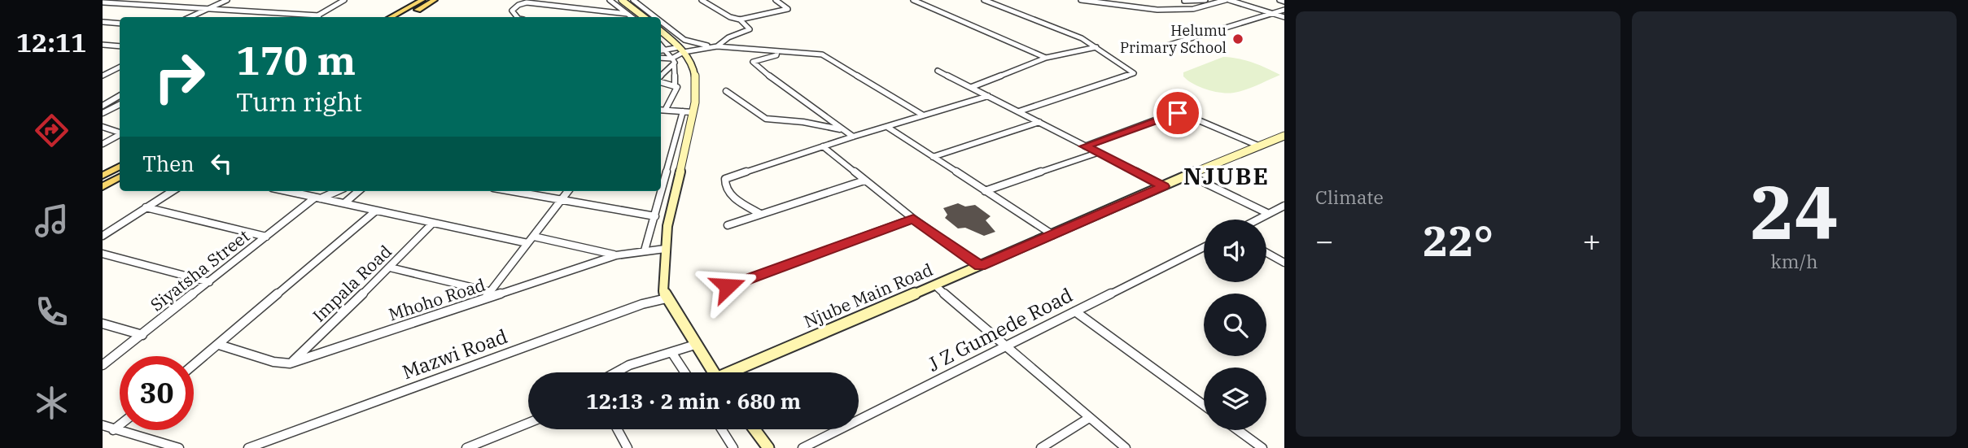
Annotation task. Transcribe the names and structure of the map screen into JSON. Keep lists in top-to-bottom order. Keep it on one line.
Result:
{"streets":{"street":["Siyatsha Street","Impala Road","Njube Main Road","Mhoho Road","J Z Gumede Road","Mazwi Road"]},"crossings":[["Impala Road","Mhoho Road"]],"districts":["NJUBE"],"places":["Helumu Primary School"],"page":{"tabs":"12:11","tile":["Climate",["24","km/h"]],"turn":["170 m","Turn right"],"then":"Then","heat":["−","22°","+"],"limit":"30","trip":"12:13 · 2 min · 680 m"}}
